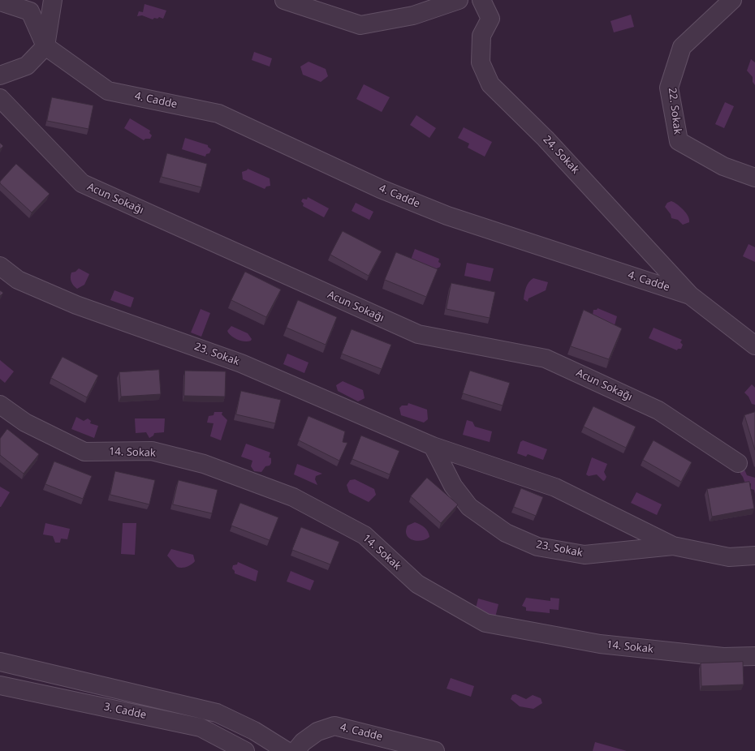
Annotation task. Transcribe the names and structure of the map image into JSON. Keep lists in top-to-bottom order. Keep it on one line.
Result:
{"streets":{"street":["4. Cadde","22. Sokak","24. Sokak","Acun Sokağı","23. Sokak","14. Sokak","3. Cadde"]},"crossings":[["4. Cadde","24. Sokak"]]}
